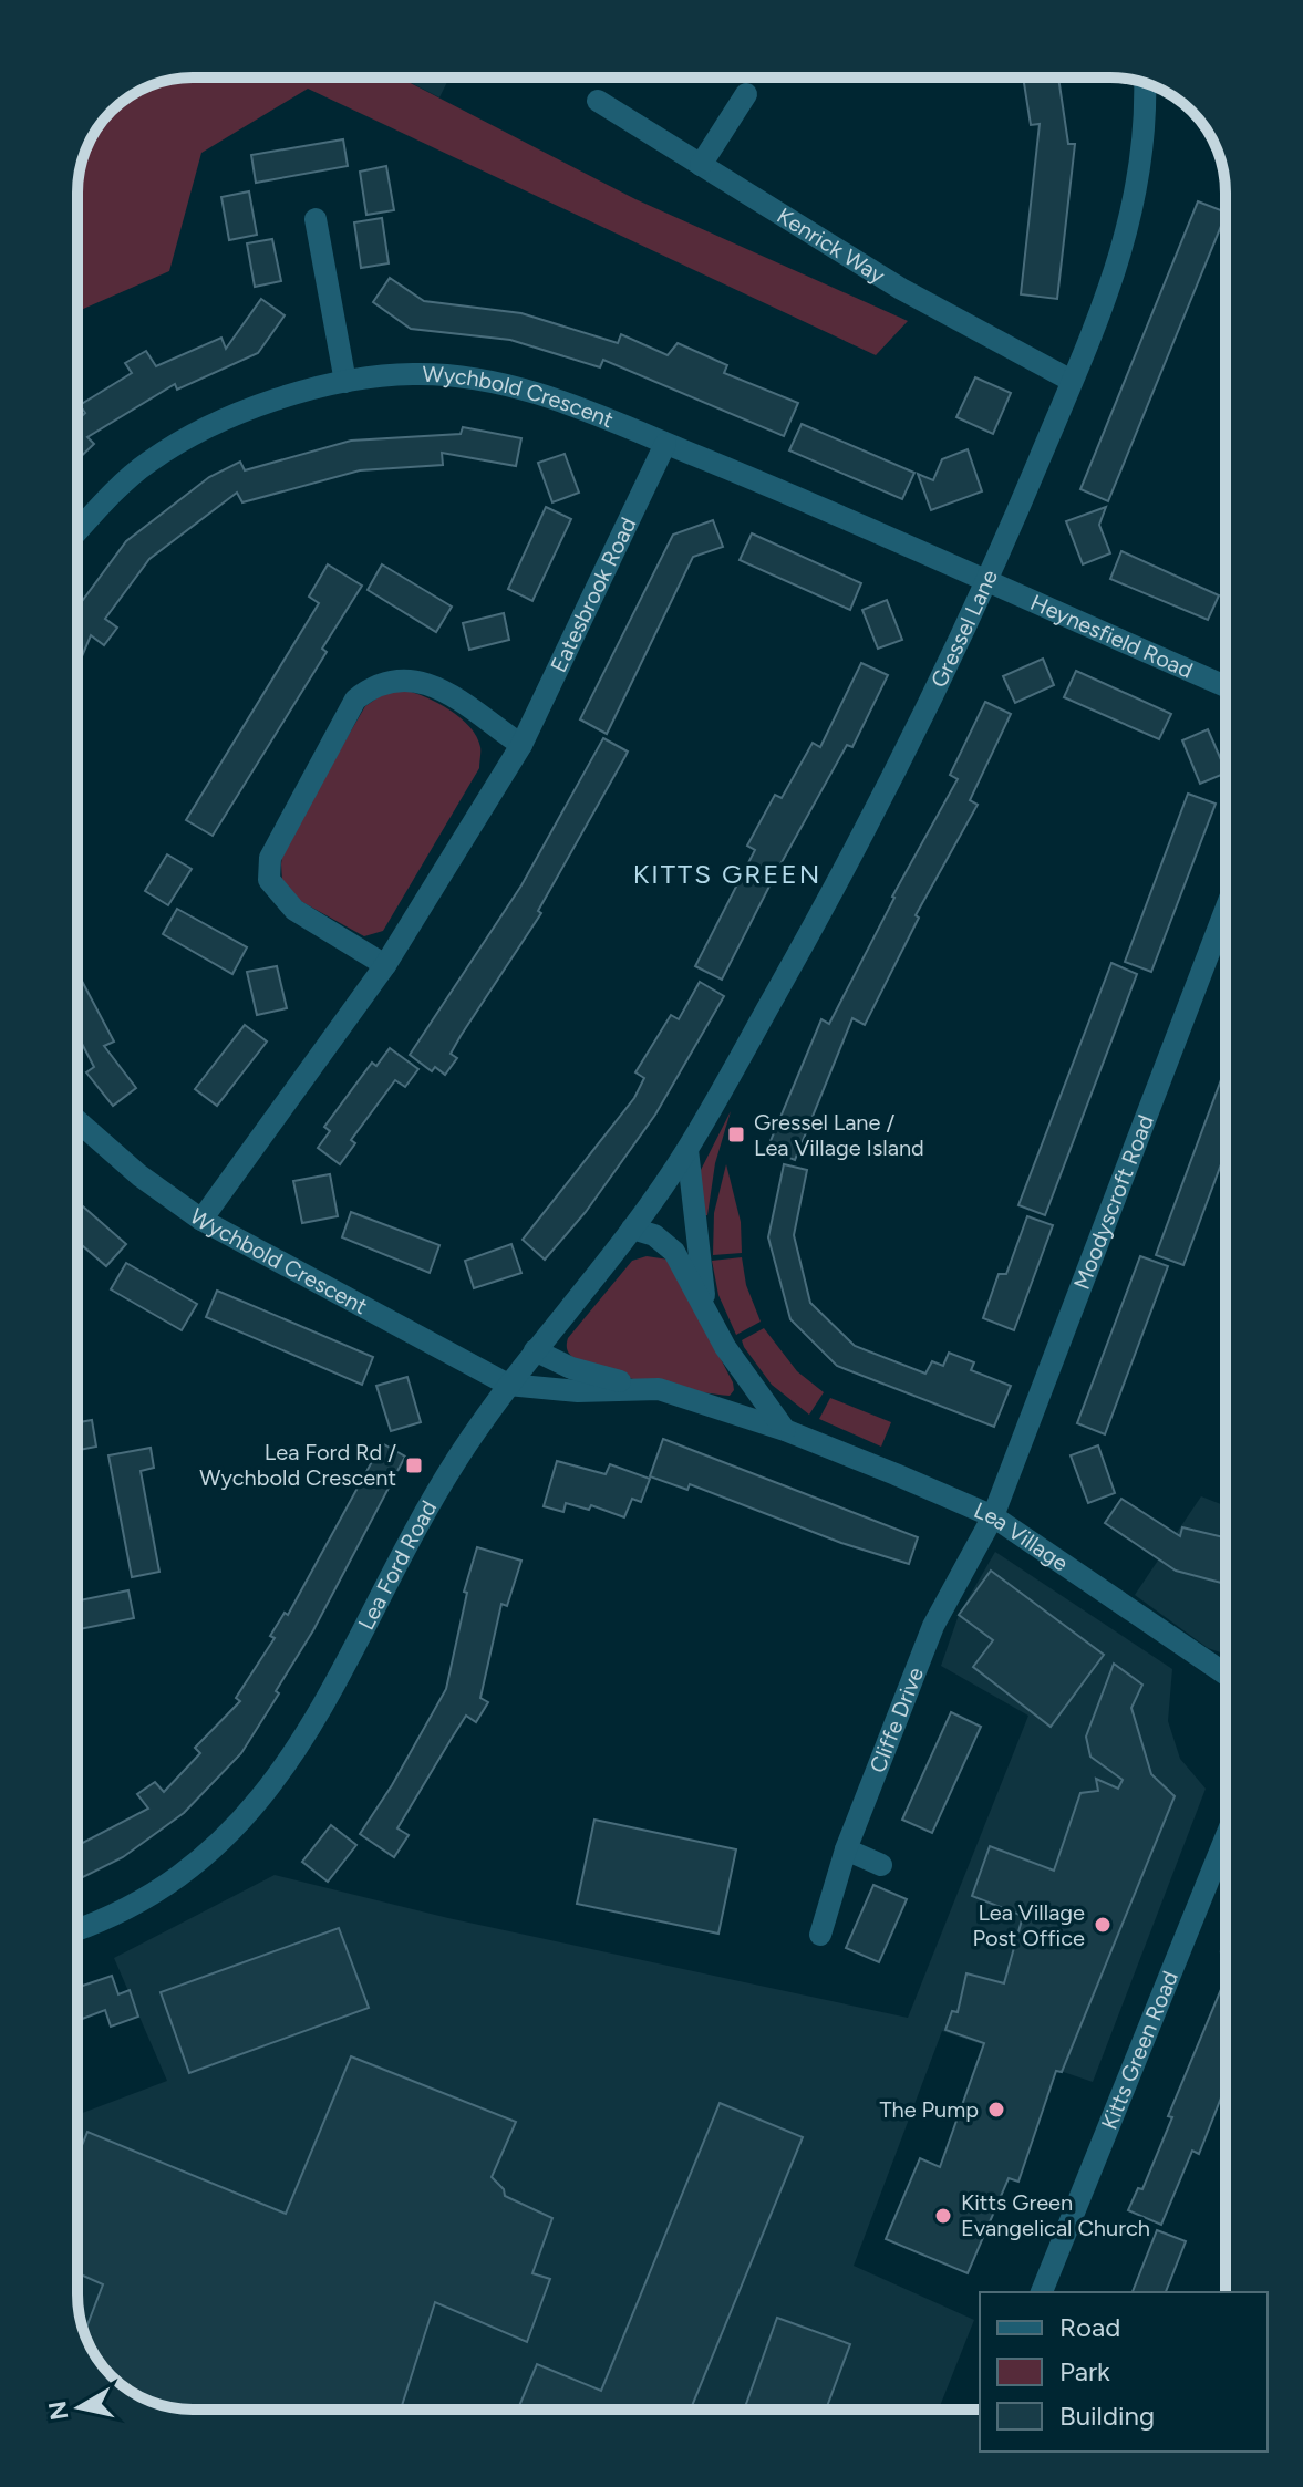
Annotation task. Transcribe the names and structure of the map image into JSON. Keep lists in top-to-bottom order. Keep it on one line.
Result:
{"streets":{"street":["Kenrick Way","Wychbold Crescent","Eatesbrook Road","Gressel Lane","Heynesfield Road","Moodyscroft Road","Lea Village","Lea Ford Road","Cliffe Drive","Kitts Green Road"]},"crossings":[["Kenrick Way","Gressel Lane"],["Wychbold Crescent","Eatesbrook Road"],["Wychbold Crescent","Gressel Lane"],["Wychbold Crescent","Heynesfield Road"],["Wychbold Crescent","Lea Village"],["Wychbold Crescent","Lea Ford Road"],["Gressel Lane","Heynesfield Road"],["Gressel Lane","Lea Village"],["Gressel Lane","Lea Ford Road"],["Moodyscroft Road","Lea Village"],["Moodyscroft Road","Cliffe Drive"],["Lea Village","Lea Ford Road"],["Lea Village","Cliffe Drive"]],"districts":["KITTS GREEN"],"places":{"transit":["Gressel Lane / Lea Village Island","Lea Ford Rd / Wychbold Crescent"],"other":["Lea Village Post Office","The Pump","Kitts Green Evangelical Church"]},"legend":["Road","Park","Building"],"north":"left"}
